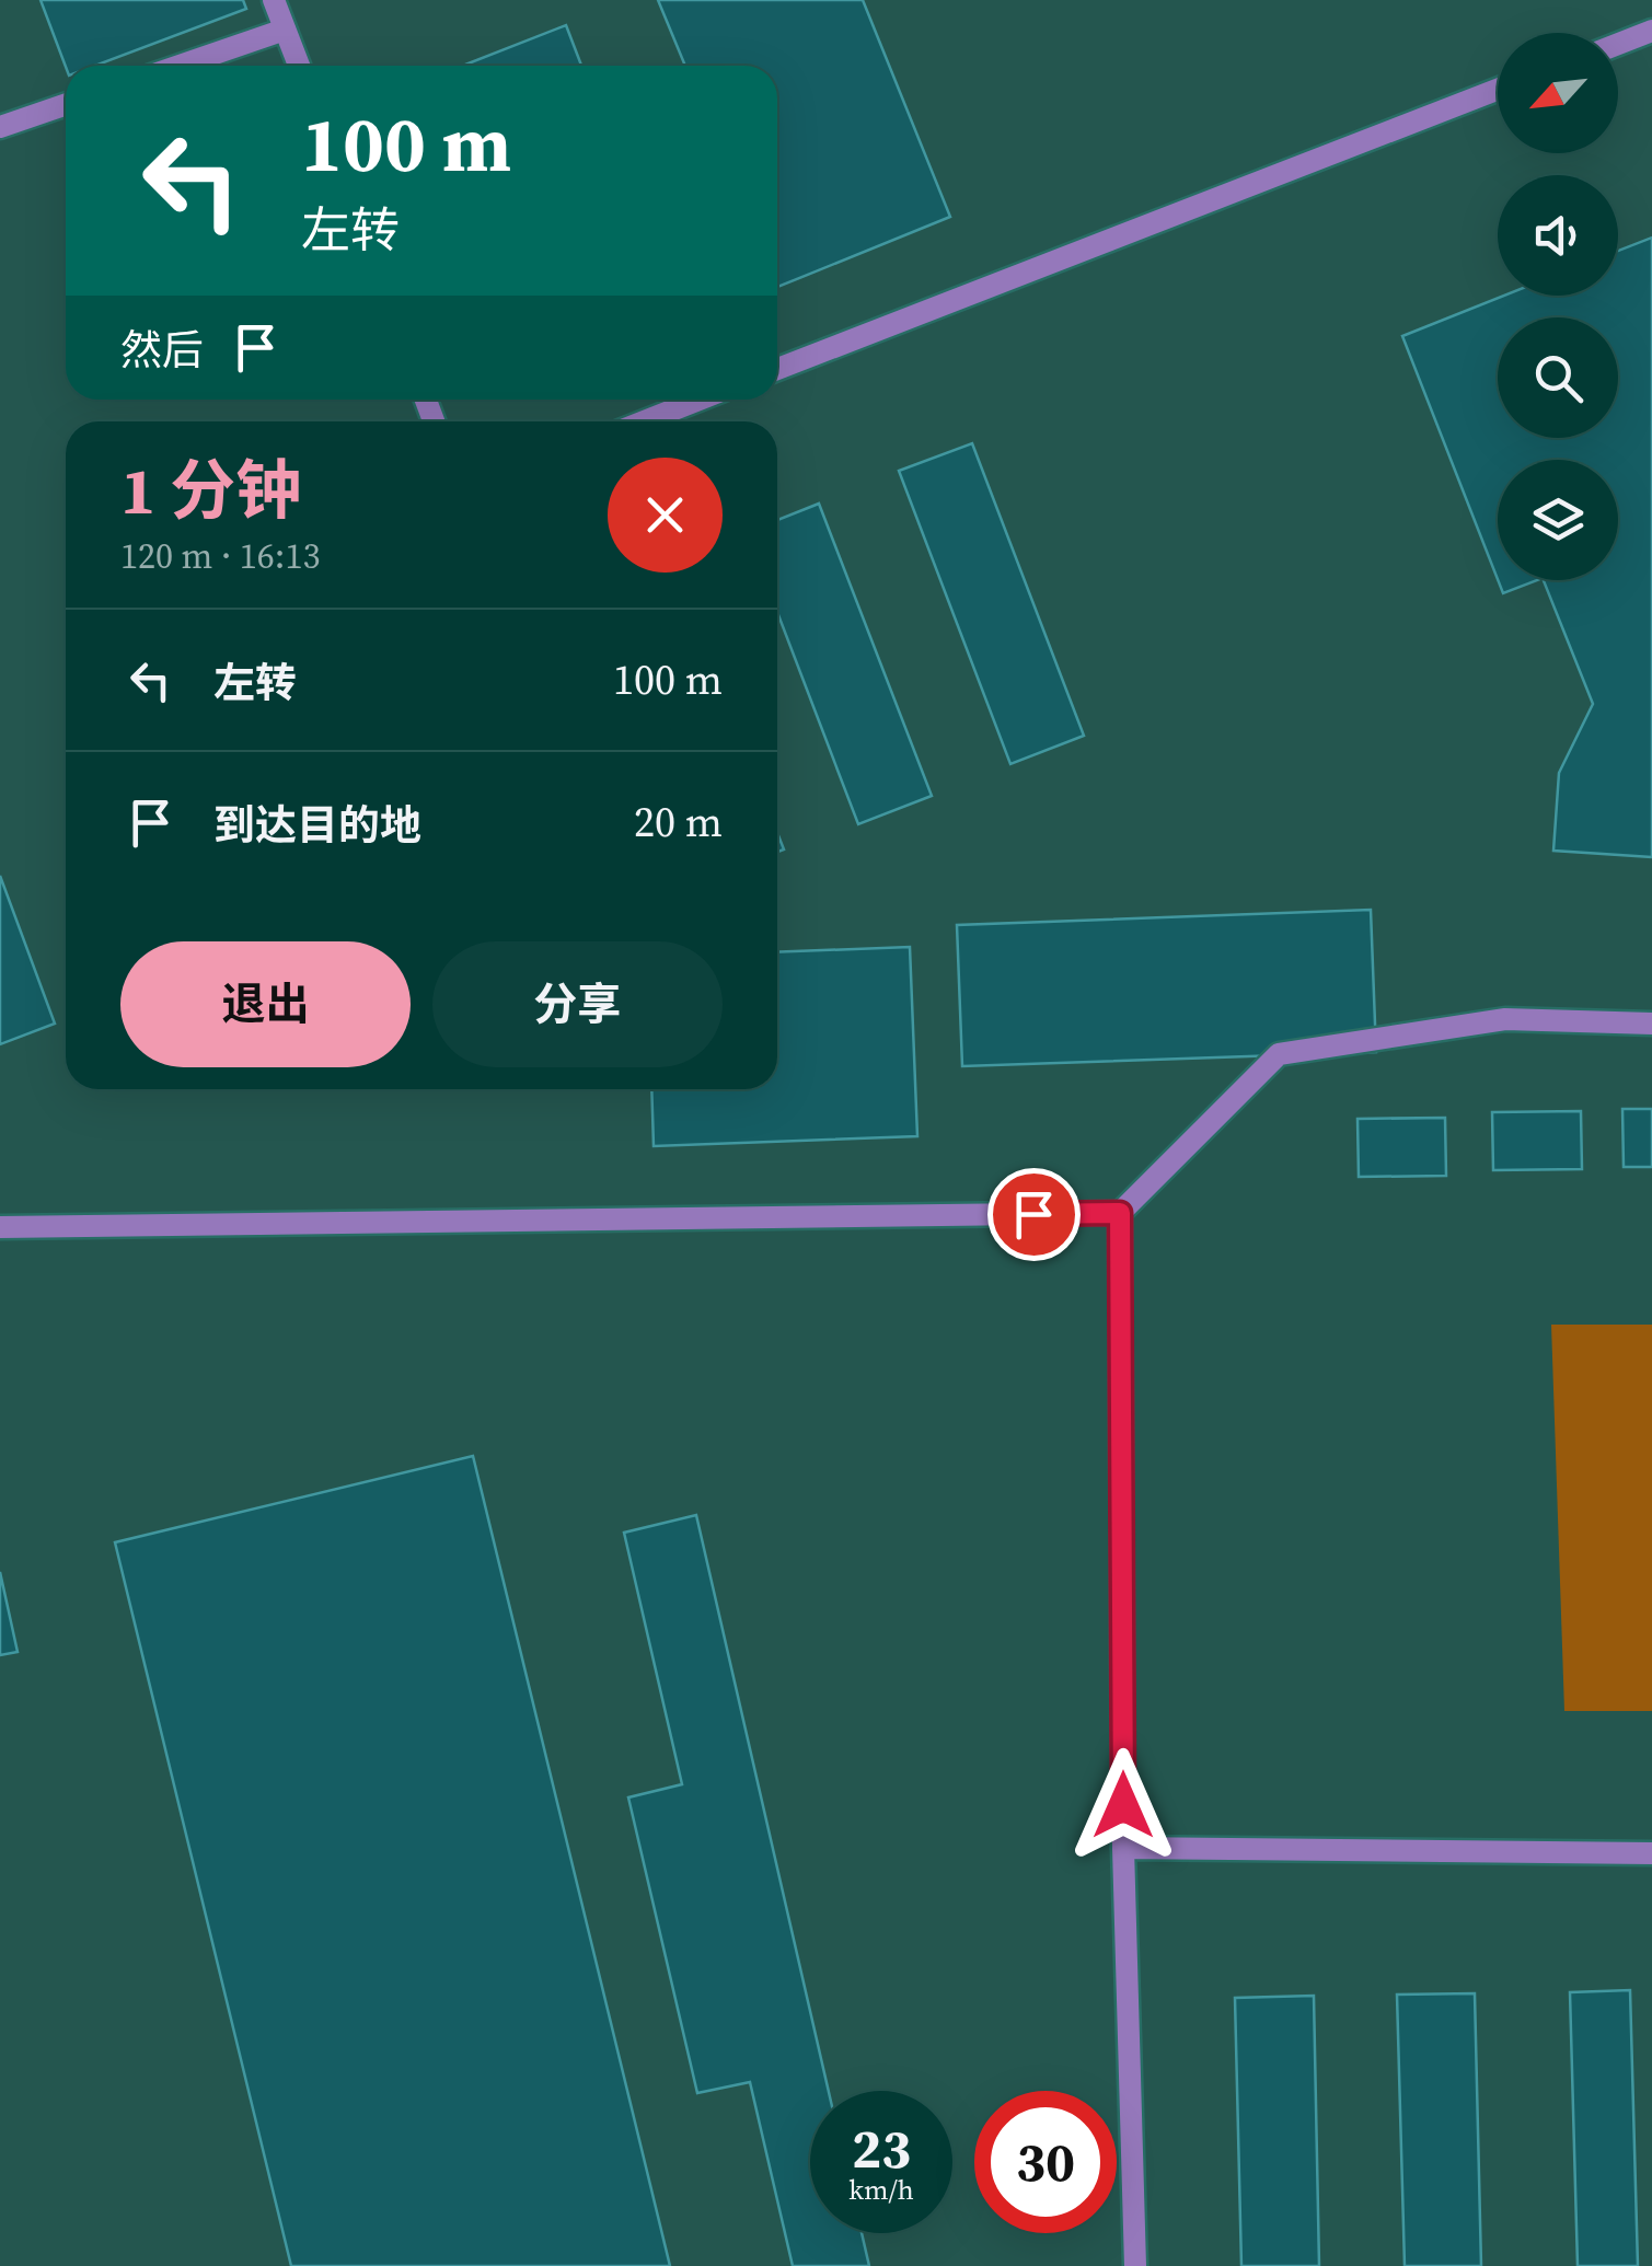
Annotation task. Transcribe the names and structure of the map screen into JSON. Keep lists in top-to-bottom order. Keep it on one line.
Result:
{"north":"bottom left","page":{"turn":["100 m","左转"],"then":"然后","heading":["1 分钟","120 m · 16:13"],"list":[{"name":"左转","value":"100 m"},{"name":"到达目的地","value":"20 m"}],"buttons":["退出","分享"],"speed":"23 km/h","limit":"30"}}
